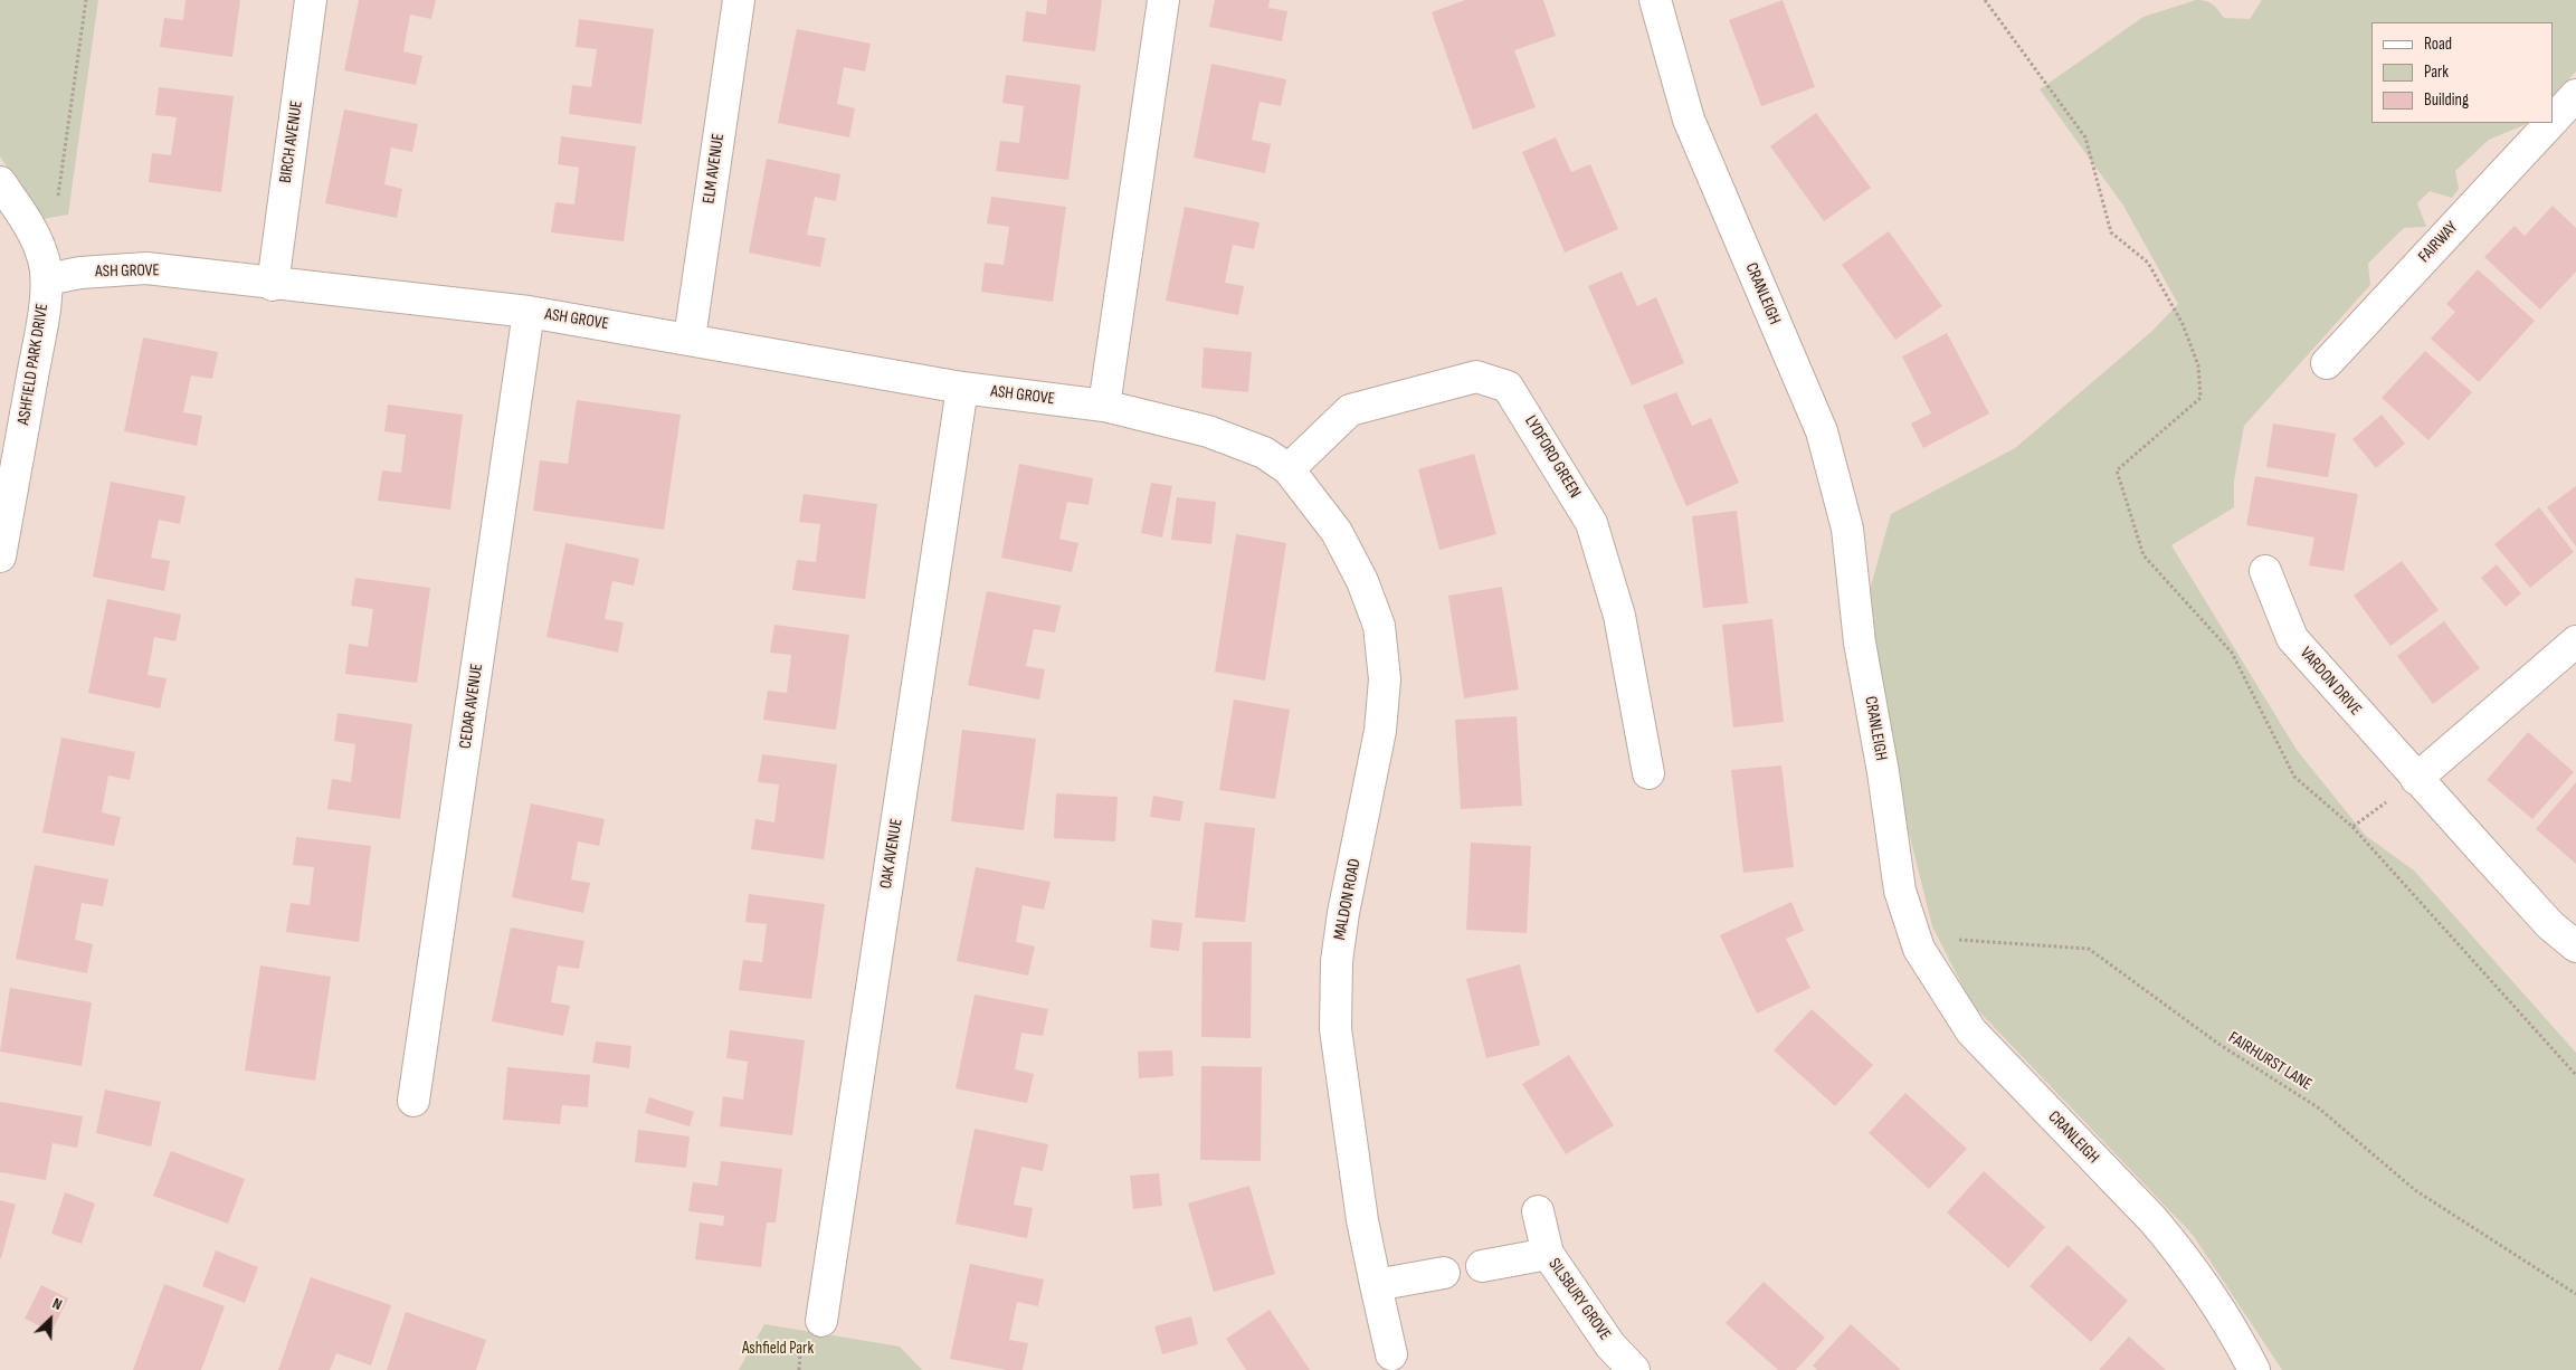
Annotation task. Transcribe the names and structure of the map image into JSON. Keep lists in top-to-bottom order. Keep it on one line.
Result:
{"streets":{"street":["BIRCH AVENUE","ELM AVENUE","FAIRWAY","ASH GROVE","CRANLEIGH","ASHFIELD PARK DRIVE","LYDFORD GREEN","VARDON DRIVE","CEDAR AVENUE","OAK AVENUE","MALDON ROAD","SILSBURY GROVE"],"path":["FAIRHURST LANE"]},"crossings":[["BIRCH AVENUE","ASH GROVE"],["ELM AVENUE","ASH GROVE"],["ASH GROVE","ASHFIELD PARK DRIVE"],["ASH GROVE","LYDFORD GREEN"],["ASH GROVE","CEDAR AVENUE"],["ASH GROVE","OAK AVENUE"],["ASH GROVE","MALDON ROAD"],["CRANLEIGH","FAIRHURST LANE"],["LYDFORD GREEN","MALDON ROAD"]],"parks":["Ashfield Park"],"legend":["Road","Park","Building"],"north":"top right"}
